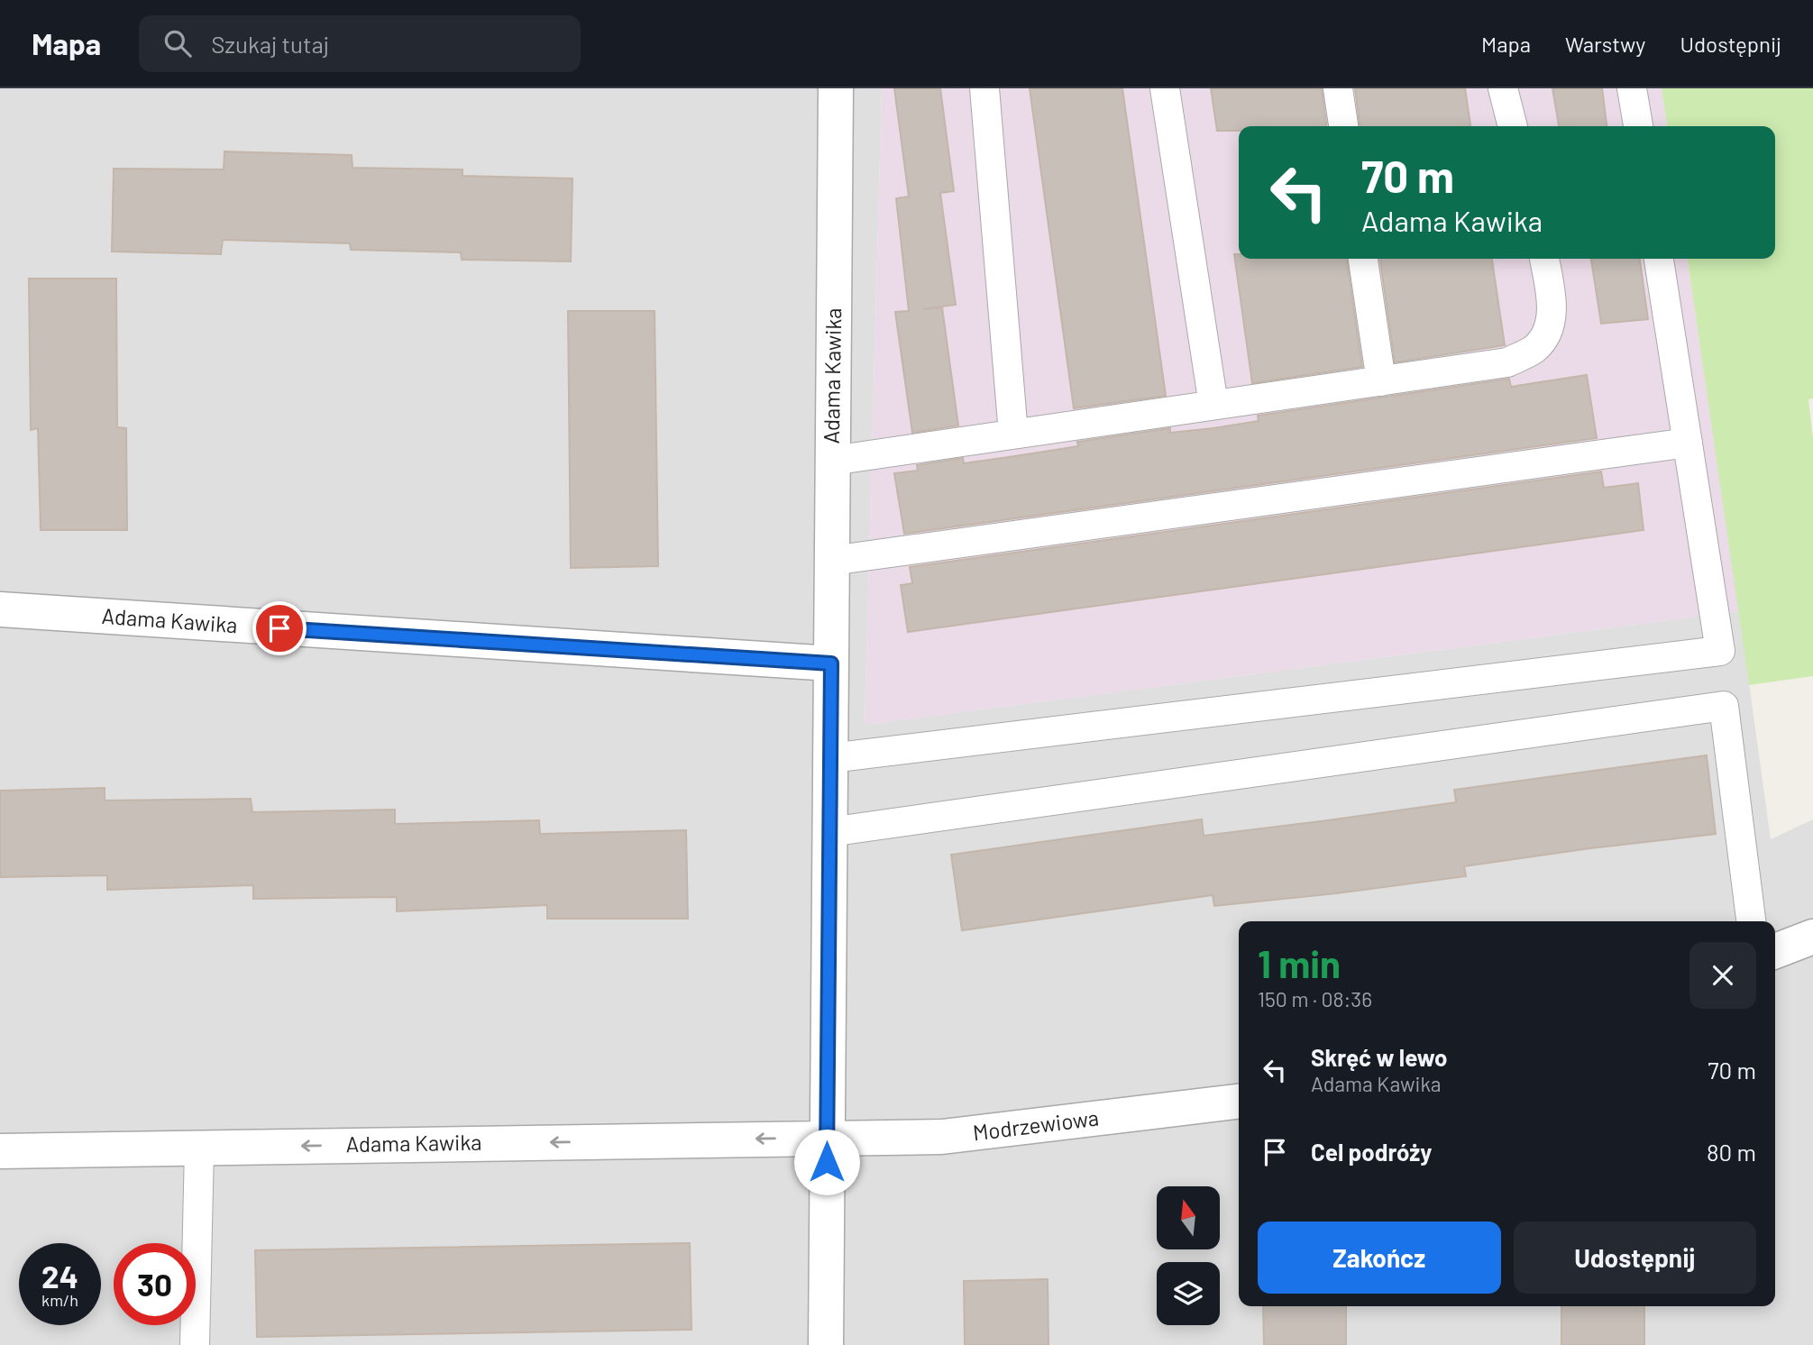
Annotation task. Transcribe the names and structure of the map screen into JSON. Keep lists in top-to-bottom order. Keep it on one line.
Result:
{"streets":{"street":["Adama Kawika","Modrzewiowa"]},"crossings":[["Adama Kawika","Modrzewiowa"]],"north":"top","page":{"header":"Mapa","search":"Szukaj tutaj","nav":["Mapa","Warstwy","Udostępnij"],"turn":["70 m","Adama Kawika"],"heading":["1 min","150 m · 08:36"],"list":[{"name":"Skręć w lewo","note":"Adama Kawika","value":"70 m"},{"name":"Cel podróży","value":"80 m"}],"buttons":["Zakończ","Udostępnij"],"speed":"24 km/h","limit":"30"}}
